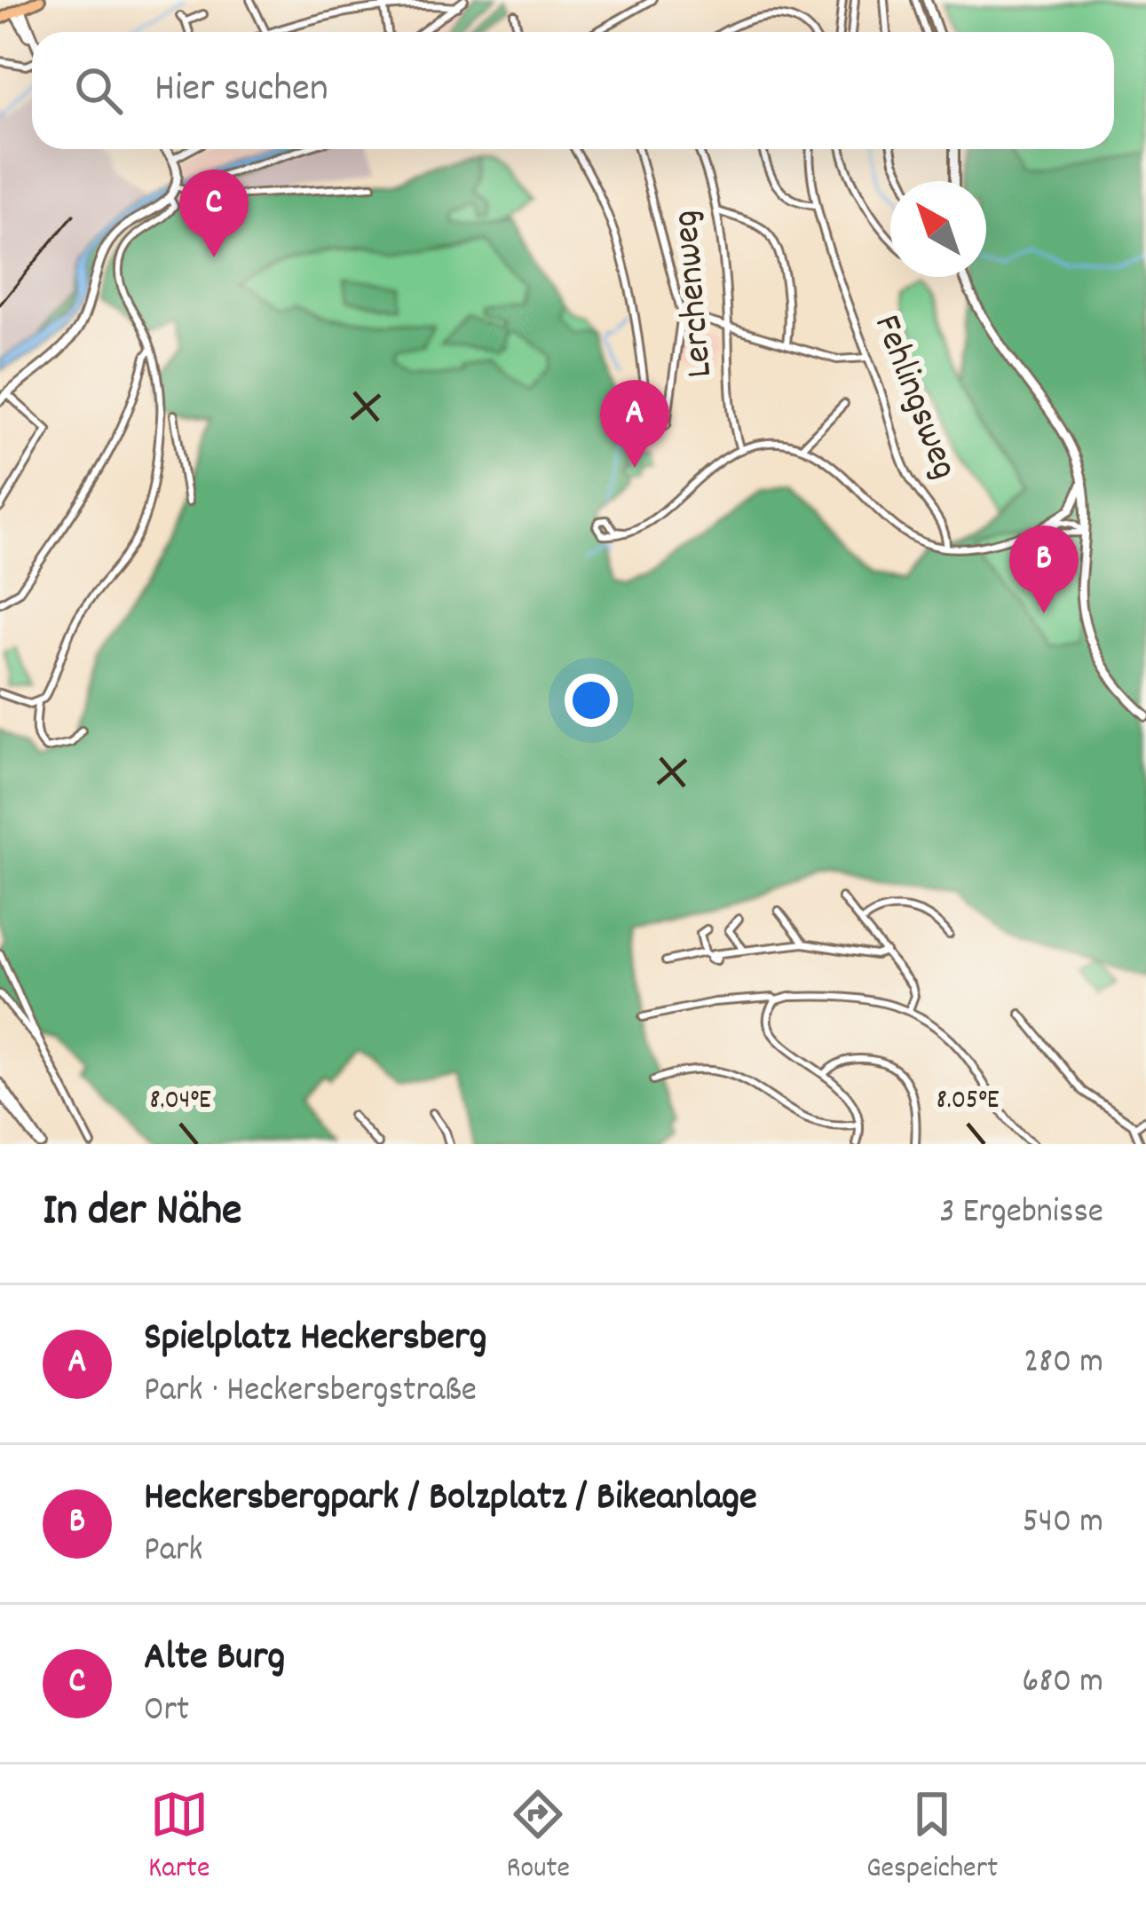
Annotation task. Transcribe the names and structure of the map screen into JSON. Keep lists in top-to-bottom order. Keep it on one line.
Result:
{"streets":{"street":["Lerchenweg","Fehlingsweg"]},"north":"top left","page":{"search":"Hier suchen","pins":["C","A","B"],"heading":["In der Nähe","3 Ergebnisse"],"list":[{"mark":"A","name":"Spielplatz Heckersberg","note":"Park · Heckersbergstraße","value":"280 m"},{"mark":"B","name":"Heckersbergpark / Bolzplatz / Bikeanlage","note":"Park","value":"540 m"},{"mark":"C","name":"Alte Burg","note":"Ort","value":"680 m"}],"nav":["Karte","Route","Gespeichert"]},"coordinates":["8.04°E","8.05°E"]}
